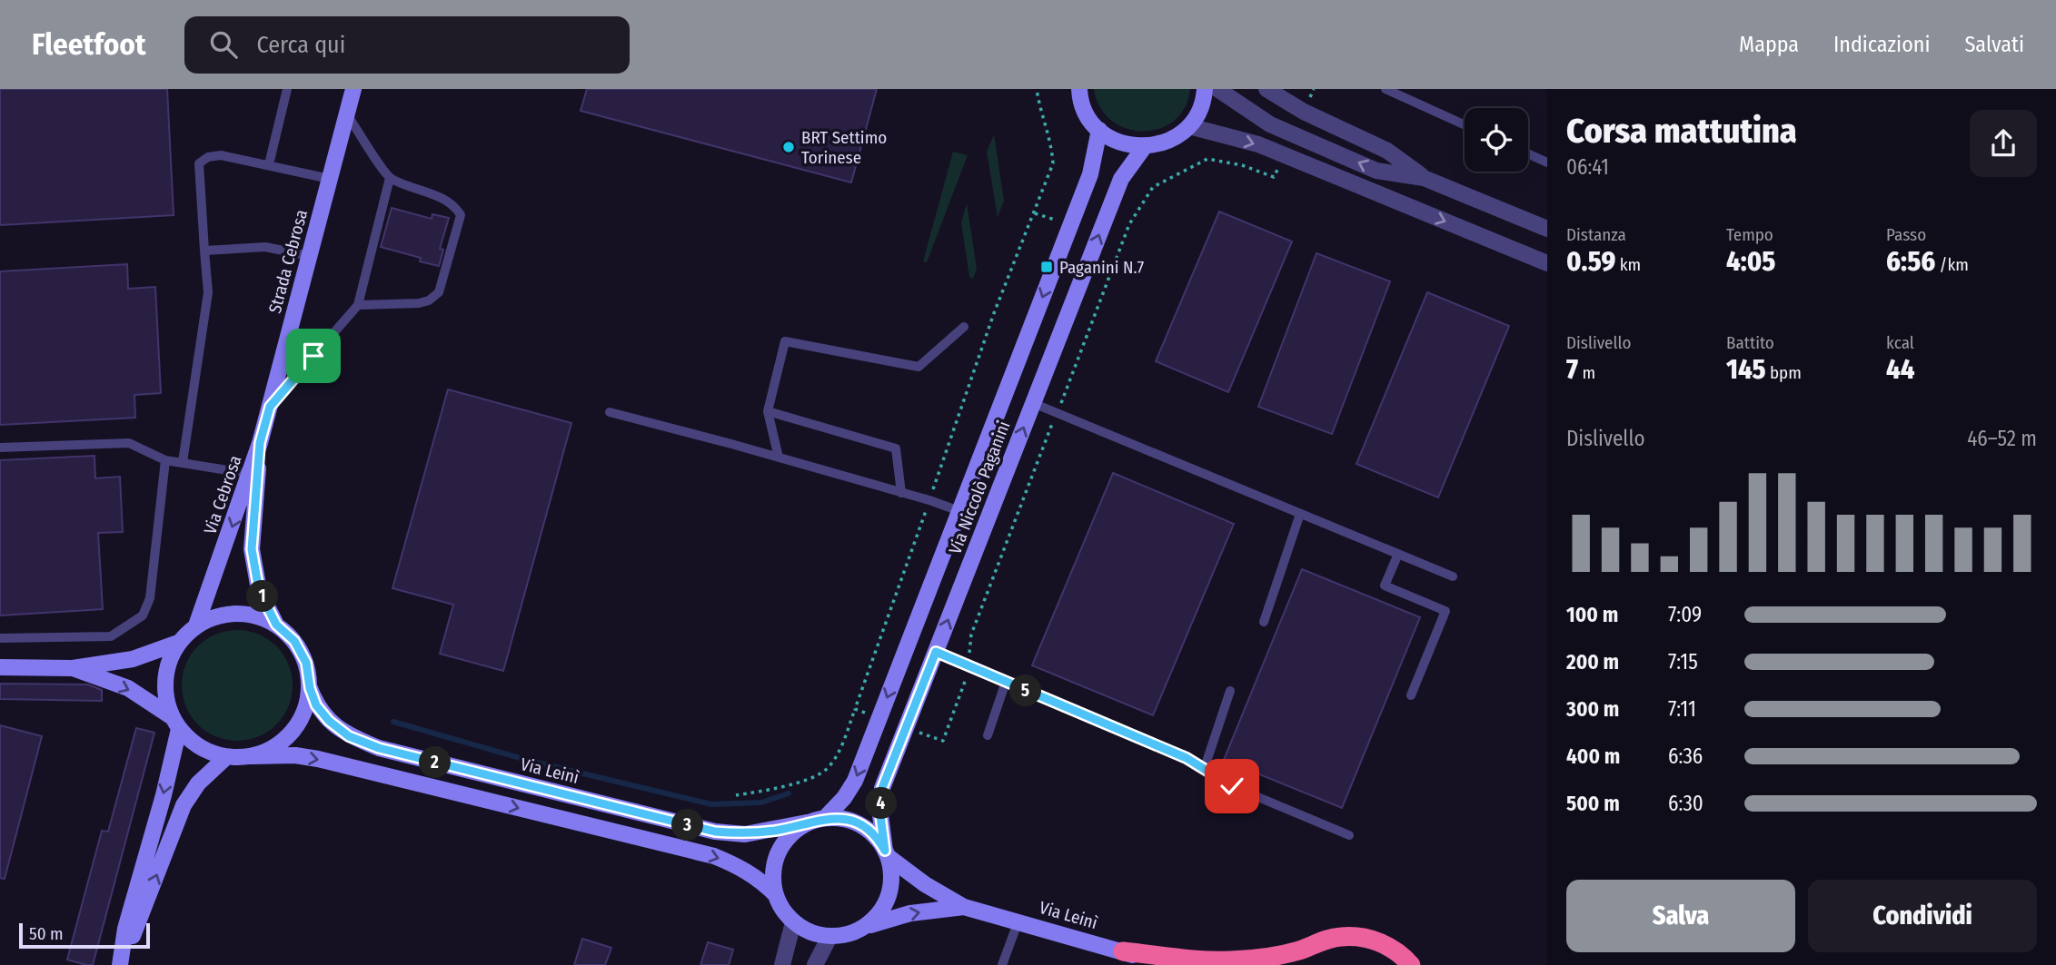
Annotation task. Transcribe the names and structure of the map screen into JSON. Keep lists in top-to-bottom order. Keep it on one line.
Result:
{"streets":{"street":["Strada Cebrosa","Via Niccolò Paganini","Via Cebrosa","Via Leinì"]},"crossings":[["Strada Cebrosa","Via Cebrosa"],["Via Niccolò Paganini","Via Leinì"],["Via Cebrosa","Via Leinì"]],"one_way":["Via Cebrosa"],"places":{"other":["BRT Settimo Torinese"],"transit":["Paganini N.7"]},"scale_bar":"50 m","page":{"header":"Fleetfoot","search":"Cerca qui","nav":["Mappa","Indicazioni","Salvati"],"heading":["Corsa mattutina","06:41"],"stats":[["Distanza","0.59 km"],["Tempo","4:05"],["Passo","6:56 /km"],["Dislivello","7 m"],["Battito","145 bpm"],["kcal","44"]],"chart":["Dislivello","46–52 m"],"pins":["1","5","2","4","3"],"list":[{"name":"100 m","note":"7:09"},{"name":"200 m","note":"7:15"},{"name":"300 m","note":"7:11"},{"name":"400 m","note":"6:36"},{"name":"500 m","note":"6:30"}],"buttons":["Salva","Condividi"],"scale":"50 m"}}
